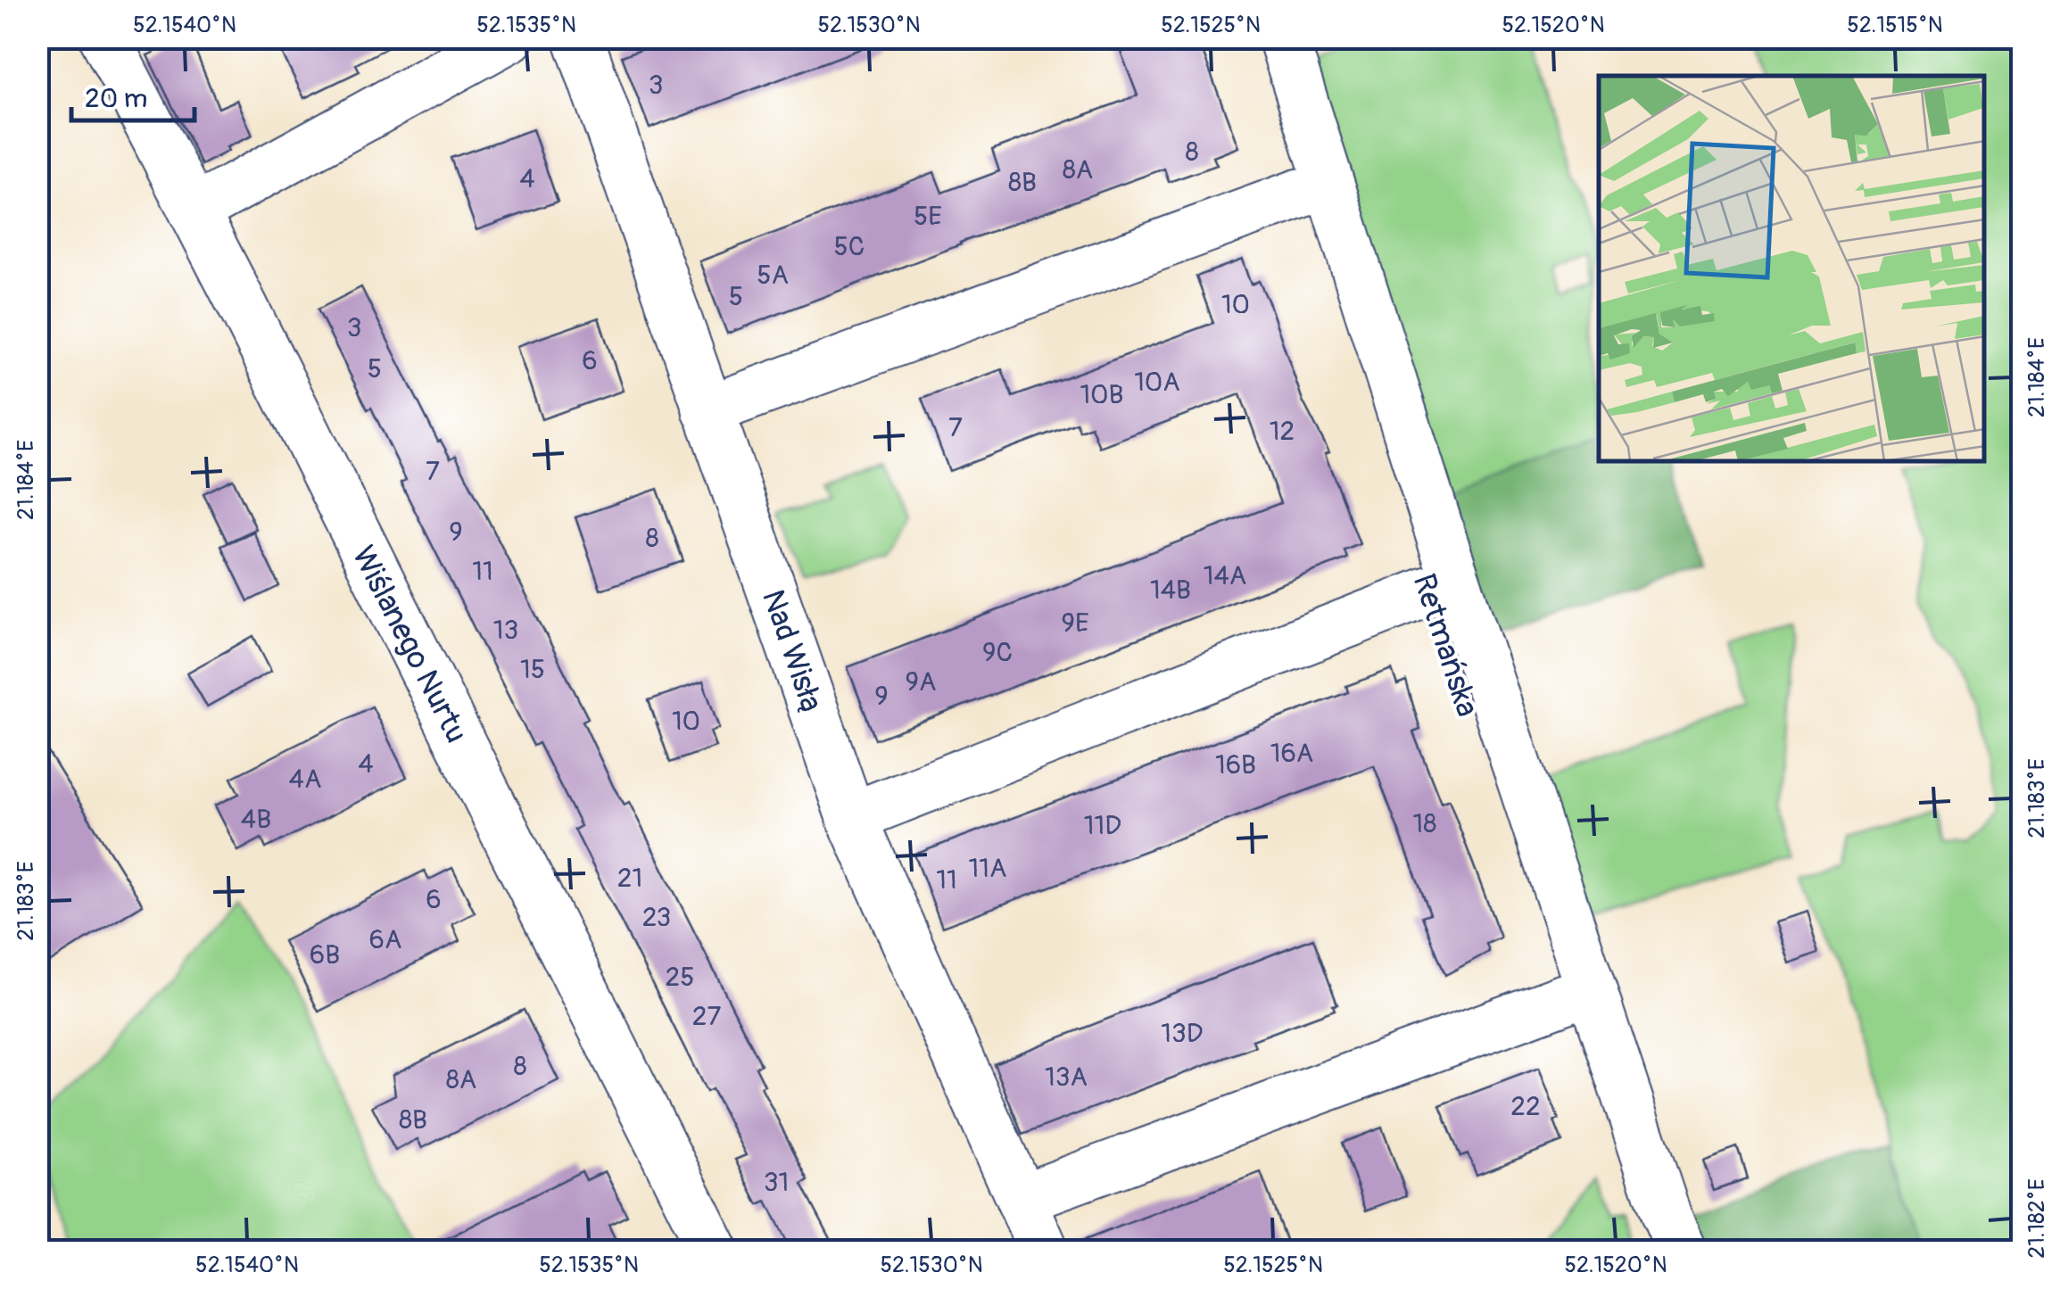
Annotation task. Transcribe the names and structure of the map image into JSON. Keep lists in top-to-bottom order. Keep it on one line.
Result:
{"streets":{"street":["Wiślanego Nurtu","Retmańska","Nad Wisłą"]},"house_numbers":["3","8","8A","4","8B","5E","5C","5A","5","10","3","6","5","10A","10B","7","12","7","9","8","11","14A","14B","9E","13","9C","15","9A","9","10","16A","4","16B","4A","4B","18","11D","11A","21","11","6","23","6A","6B","25","27","13D","8","13A","8A","22","8B","31"],"scale_bar":"20 m","coordinates":["52.1540°N","52.1535°N","52.1530°N","52.1525°N","52.1520°N","52.1515°N","21.184°E","21.183°E","21.182°E"]}
